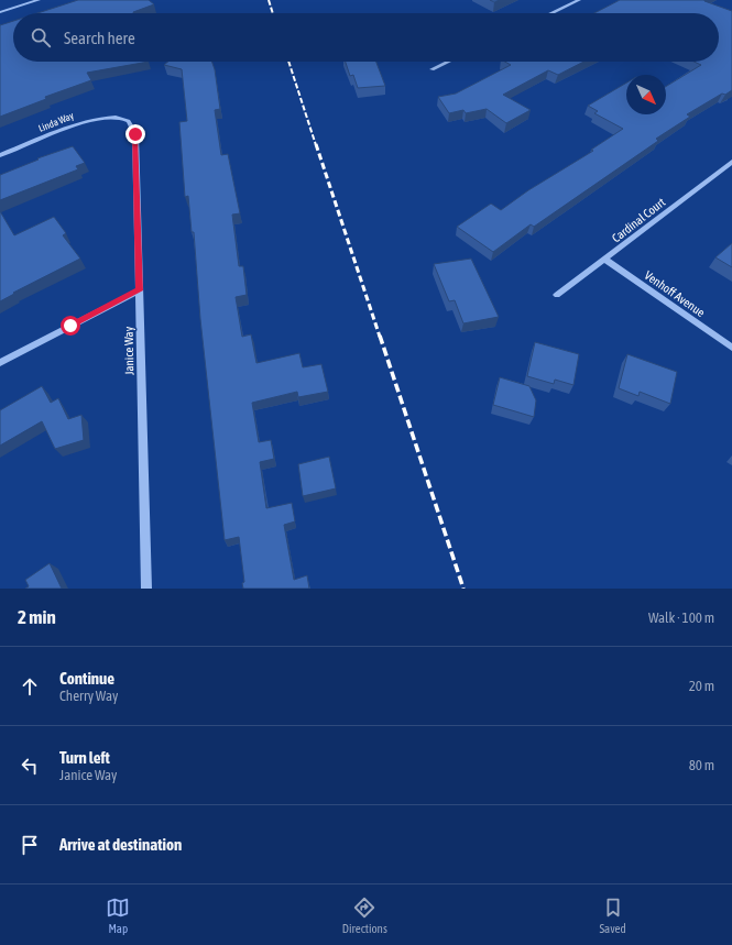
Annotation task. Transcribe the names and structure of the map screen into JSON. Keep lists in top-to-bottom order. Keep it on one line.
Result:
{"streets":{"street":["Linda Way","Cardinal Court","Venhoff Avenue","Janice Way"]},"crossings":[["Linda Way","Janice Way"],["Cardinal Court","Venhoff Avenue"]],"north":"bottom right","page":{"search":"Search here","heading":["2 min","Walk · 100 m"],"list":[["Continue","Cherry Way","20 m"],["Turn left","Janice Way","80 m"],"Arrive at destination"],"nav":["Map","Directions","Saved"]}}
